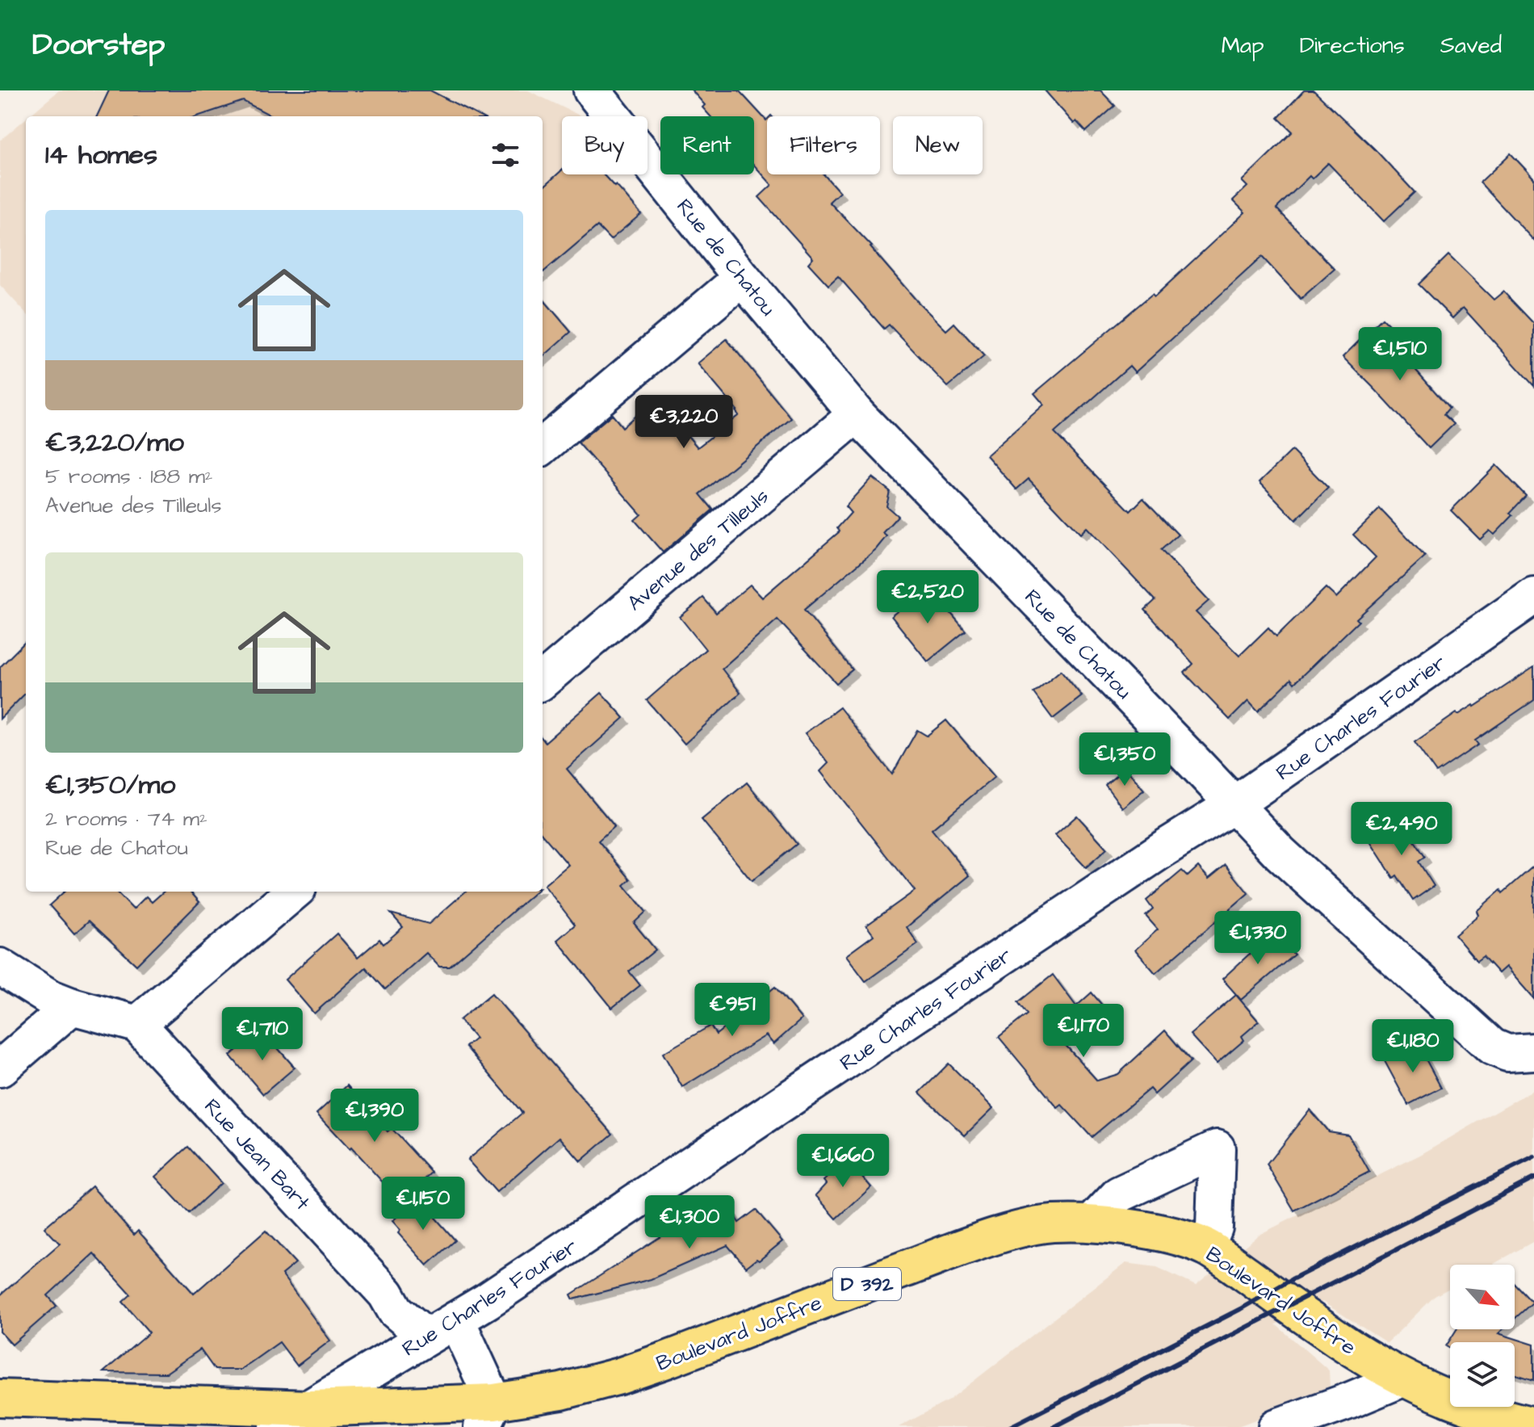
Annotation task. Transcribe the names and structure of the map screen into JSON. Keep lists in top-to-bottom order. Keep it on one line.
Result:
{"streets":{"main road":["D 392","Boulevard Joffre"],"street":["Rue de Chatou","Avenue des Tilleuls","Rue Charles Fourier","Rue Jean Bart"]},"crossings":[["Rue de Chatou","Avenue des Tilleuls"],["Rue de Chatou","Rue Charles Fourier"],["Rue Charles Fourier","Rue Jean Bart"],["Rue Charles Fourier","Boulevard Joffre"]],"north":"bottom right","page":{"header":"Doorstep","nav":["Map","Directions","Saved"],"chip":["Buy","Rent","Filters","New"],"heading":"14 homes","list":[{"name":"€3,220/mo","note":"5 rooms · 188 m² · Avenue des Tilleuls"},{"name":"€1,350/mo","note":"2 rooms · 74 m² · Rue de Chatou"}],"price":["€1,510","€3,220","€2,520","€1,350","€2,490","€1,330","€951","€1,170","€1,710","€1,180","€1,390","€1,660","€1,150","€1,300"]}}
